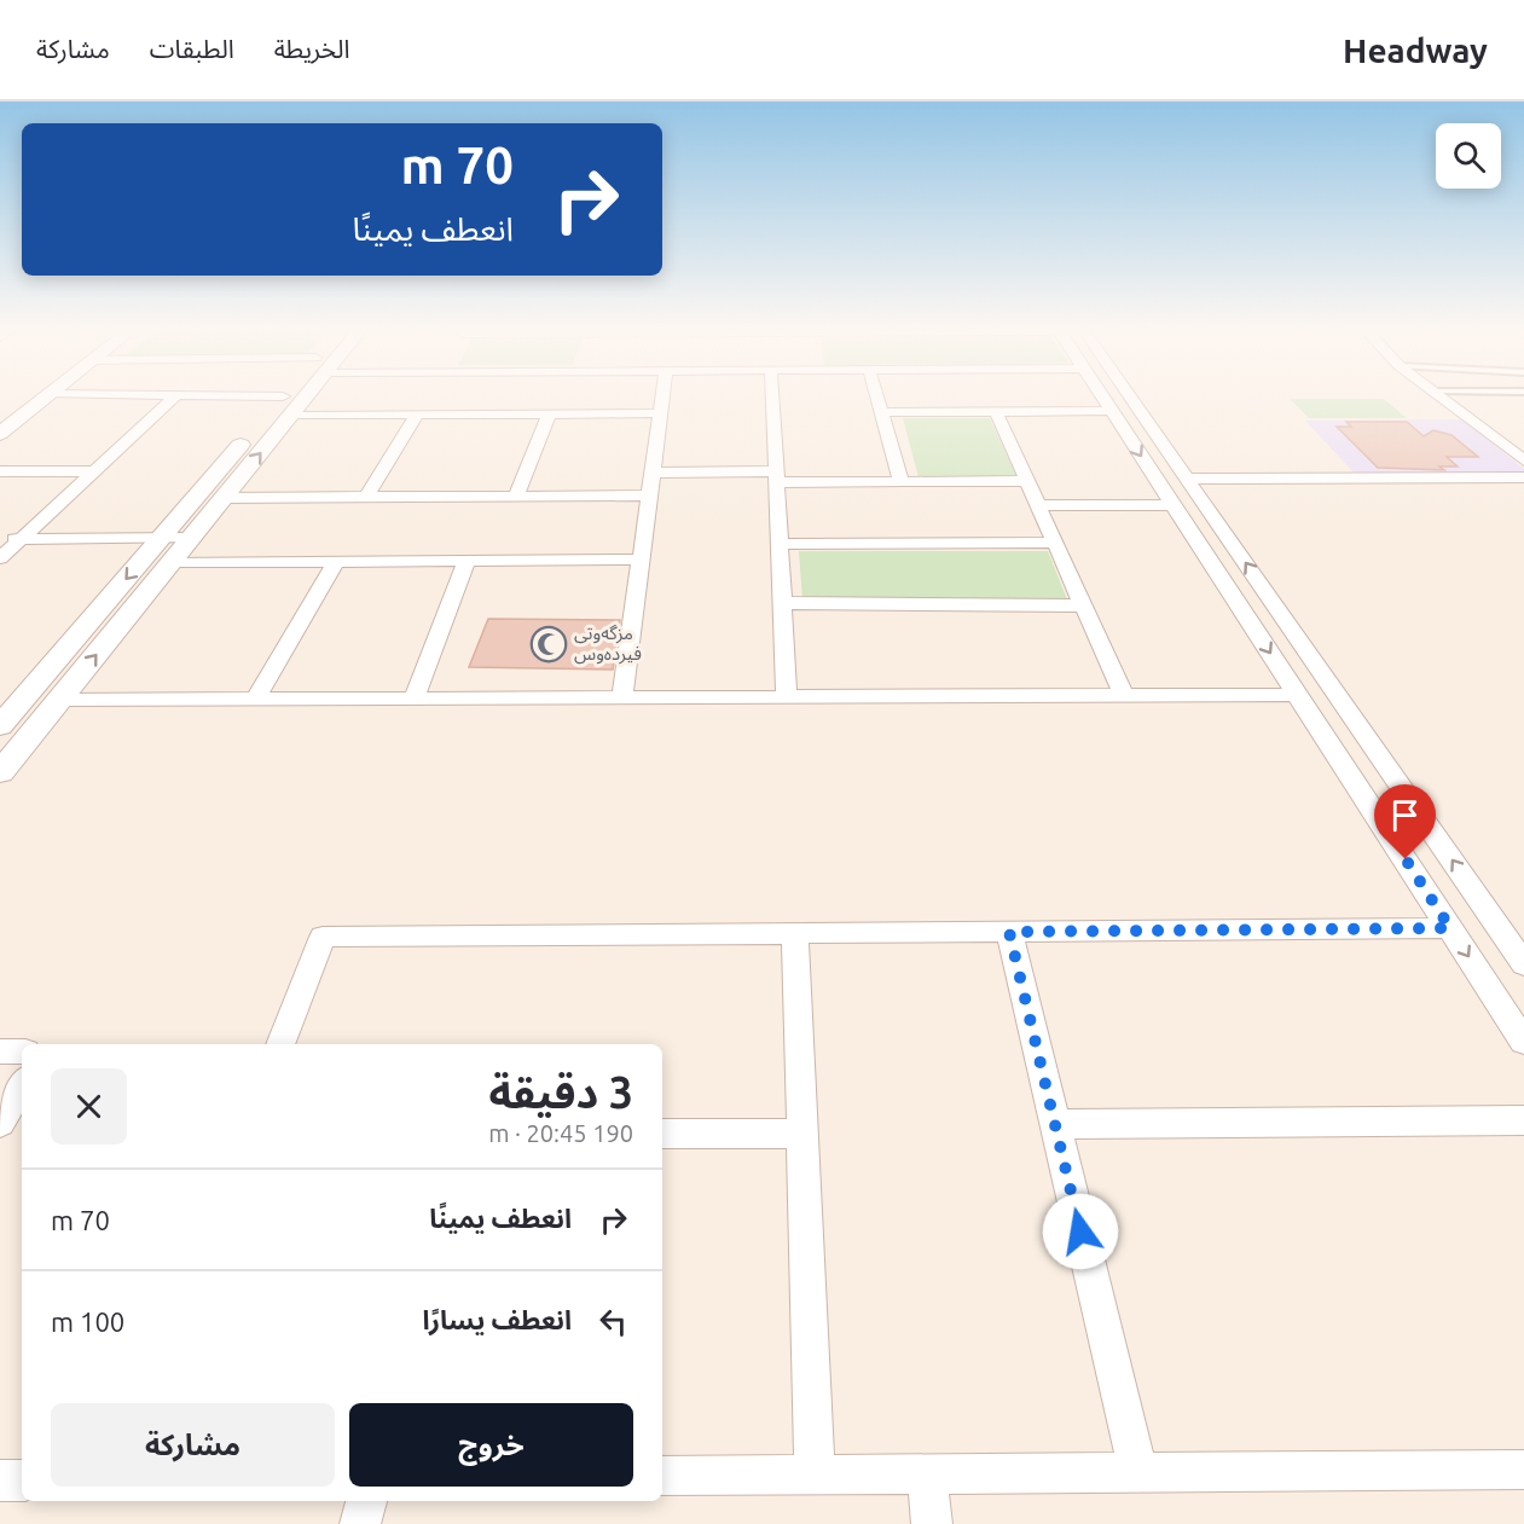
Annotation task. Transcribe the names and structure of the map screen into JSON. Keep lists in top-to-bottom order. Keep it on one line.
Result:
{"places":{"mosque":["مزگە‌وتی فیردە‌وس"]},"page":{"header":"Headway","nav":["الخريطة","الطبقات","مشاركة"],"turn":["70 m","انعطف يمينًا"],"heading":["3 دقيقة","190 m · 20:45"],"list":[{"name":"انعطف يمينًا","value":"70 m"},{"name":"انعطف يسارًا","value":"100 m"}],"buttons":["خروج","مشاركة"]}}
